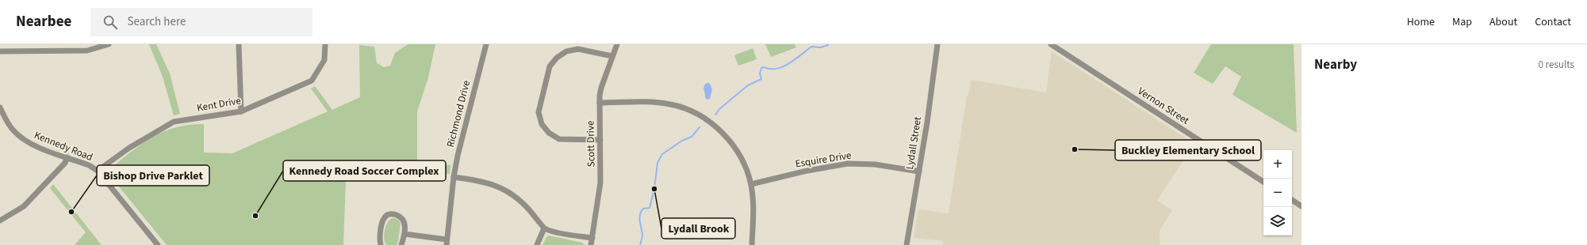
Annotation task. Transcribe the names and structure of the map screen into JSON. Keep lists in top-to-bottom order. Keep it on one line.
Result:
{"streets":{"street":["Kent Drive","Vernon Street","Richmond Drive","Lydall Street","Scott Drive","Kennedy Road","Esquire Drive"]},"crossings":[["Kent Drive","Kennedy Road"],["Lydall Street","Esquire Drive"]],"places":["Buckley Elementary School","Lydall Brook","Bishop Drive Parklet","Kennedy Road Soccer Complex"],"page":{"header":"Nearbee","search":"Search here","nav":["Home","Map","About","Contact"],"heading":["Nearby","0 results"],"map_buttons":["+","−"]}}
